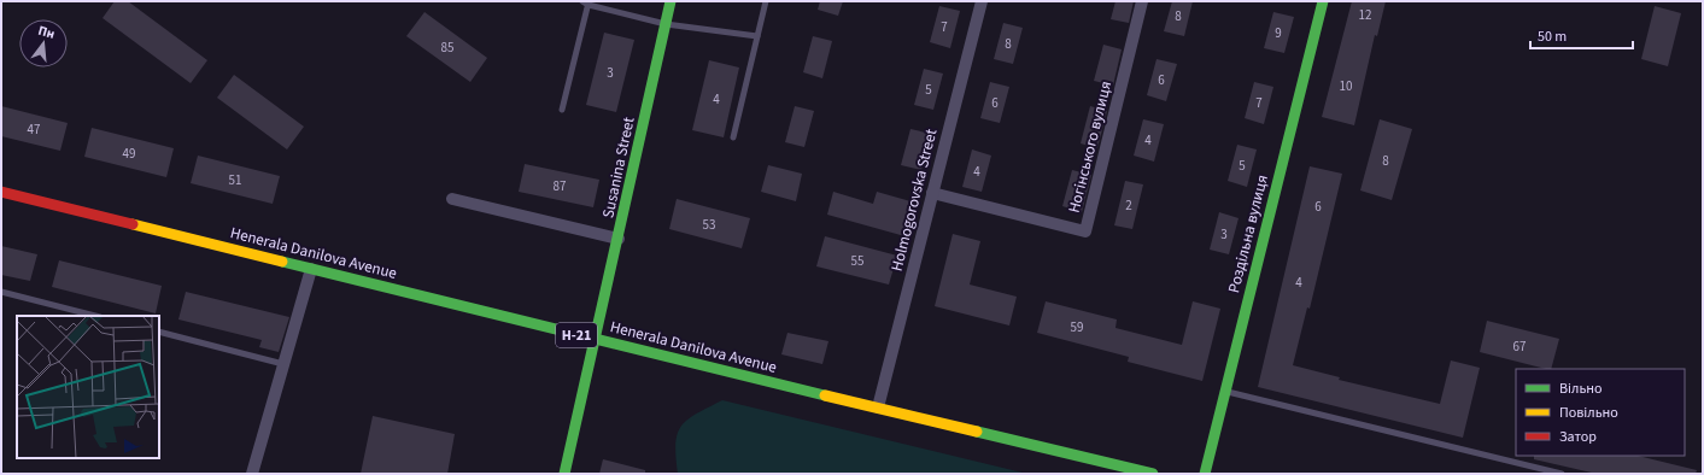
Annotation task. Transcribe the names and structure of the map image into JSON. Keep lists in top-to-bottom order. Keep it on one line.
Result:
{"streets":{"main road":["Susanina Street","Роздільна вулиця","Henerala Danilova Avenue","Н-21"],"street":["Ногінського вулиця","Holmogorovska Street"]},"crossings":[["Ногінського вулиця","Holmogorovska Street"],["Susanina Street","Henerala Danilova Avenue"],["Holmogorovska Street","Henerala Danilova Avenue"]],"house_numbers":["12","8","7","9","8","85","3","6","10","5","4","6","7","47","4","49","8","5","4","51","87","2","6","53","3","55","4","59","67"],"legend":["Вільно","Повільно","Затор"],"scale_bar":"50 m","north":"top"}
